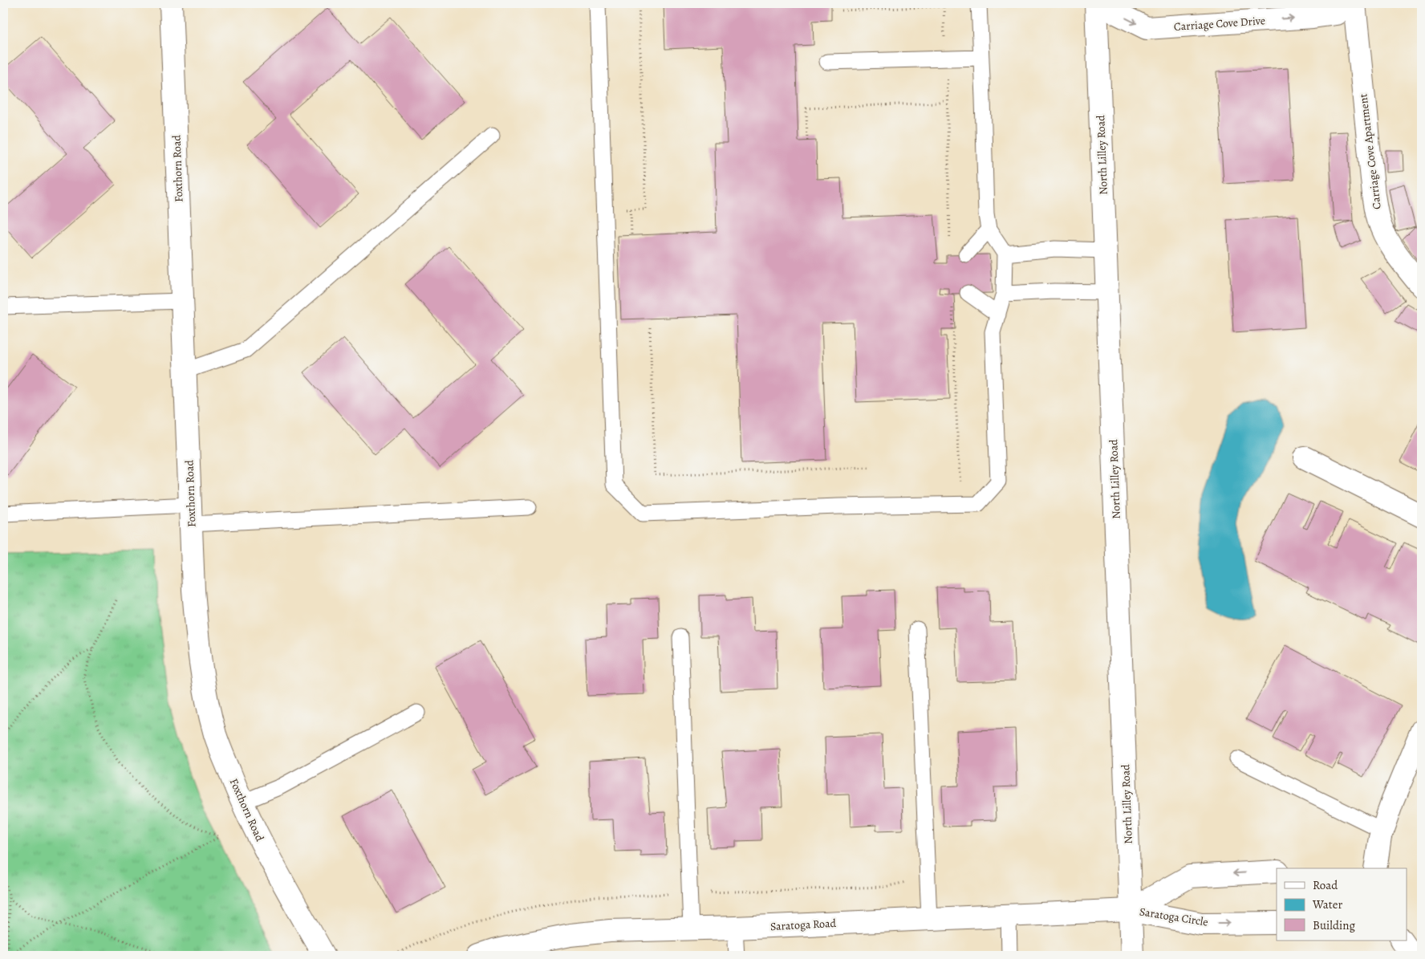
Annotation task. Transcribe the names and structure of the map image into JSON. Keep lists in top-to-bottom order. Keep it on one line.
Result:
{"streets":{"street":["Carriage Cove Drive","Carriage Cove Apartment","North Lilley Road","Foxthorn Road","Saratoga Circle","Saratoga Road"]},"crossings":[["Carriage Cove Drive","North Lilley Road"],["North Lilley Road","Saratoga Circle"],["North Lilley Road","Saratoga Road"],["Saratoga Circle","Saratoga Road"]],"one_way":["Carriage Cove Drive"],"legend":["Road","Water","Building"]}
